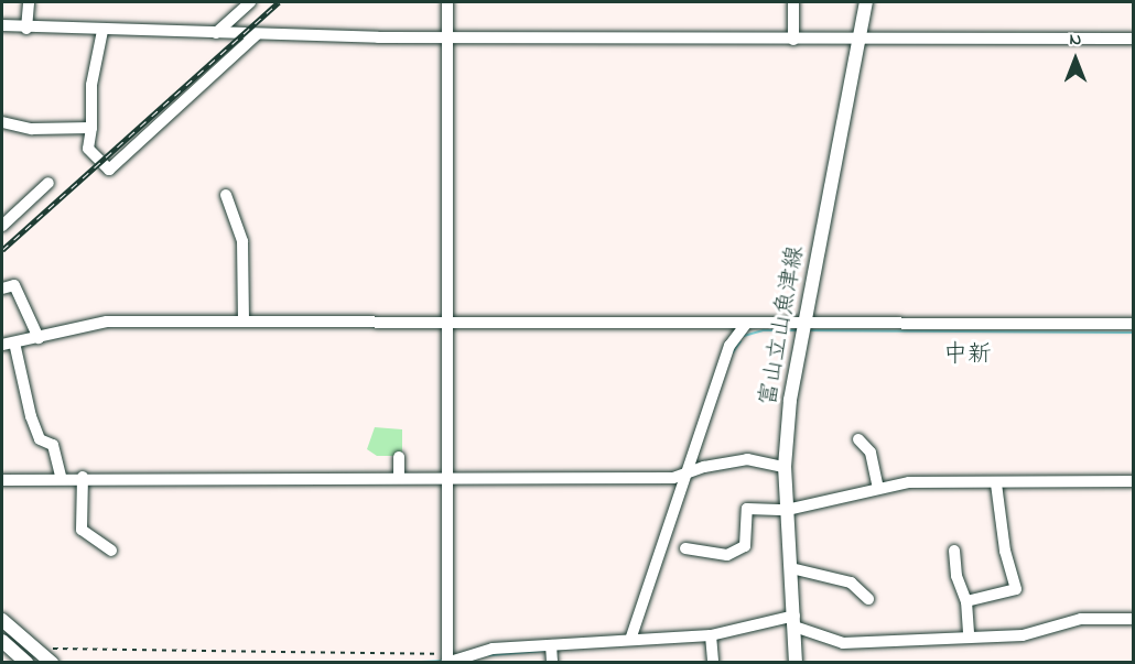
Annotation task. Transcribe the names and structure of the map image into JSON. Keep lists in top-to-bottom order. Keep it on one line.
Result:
{"streets":{"main road":["富山立山魚津線"]},"districts":["中新"],"north":"top"}
